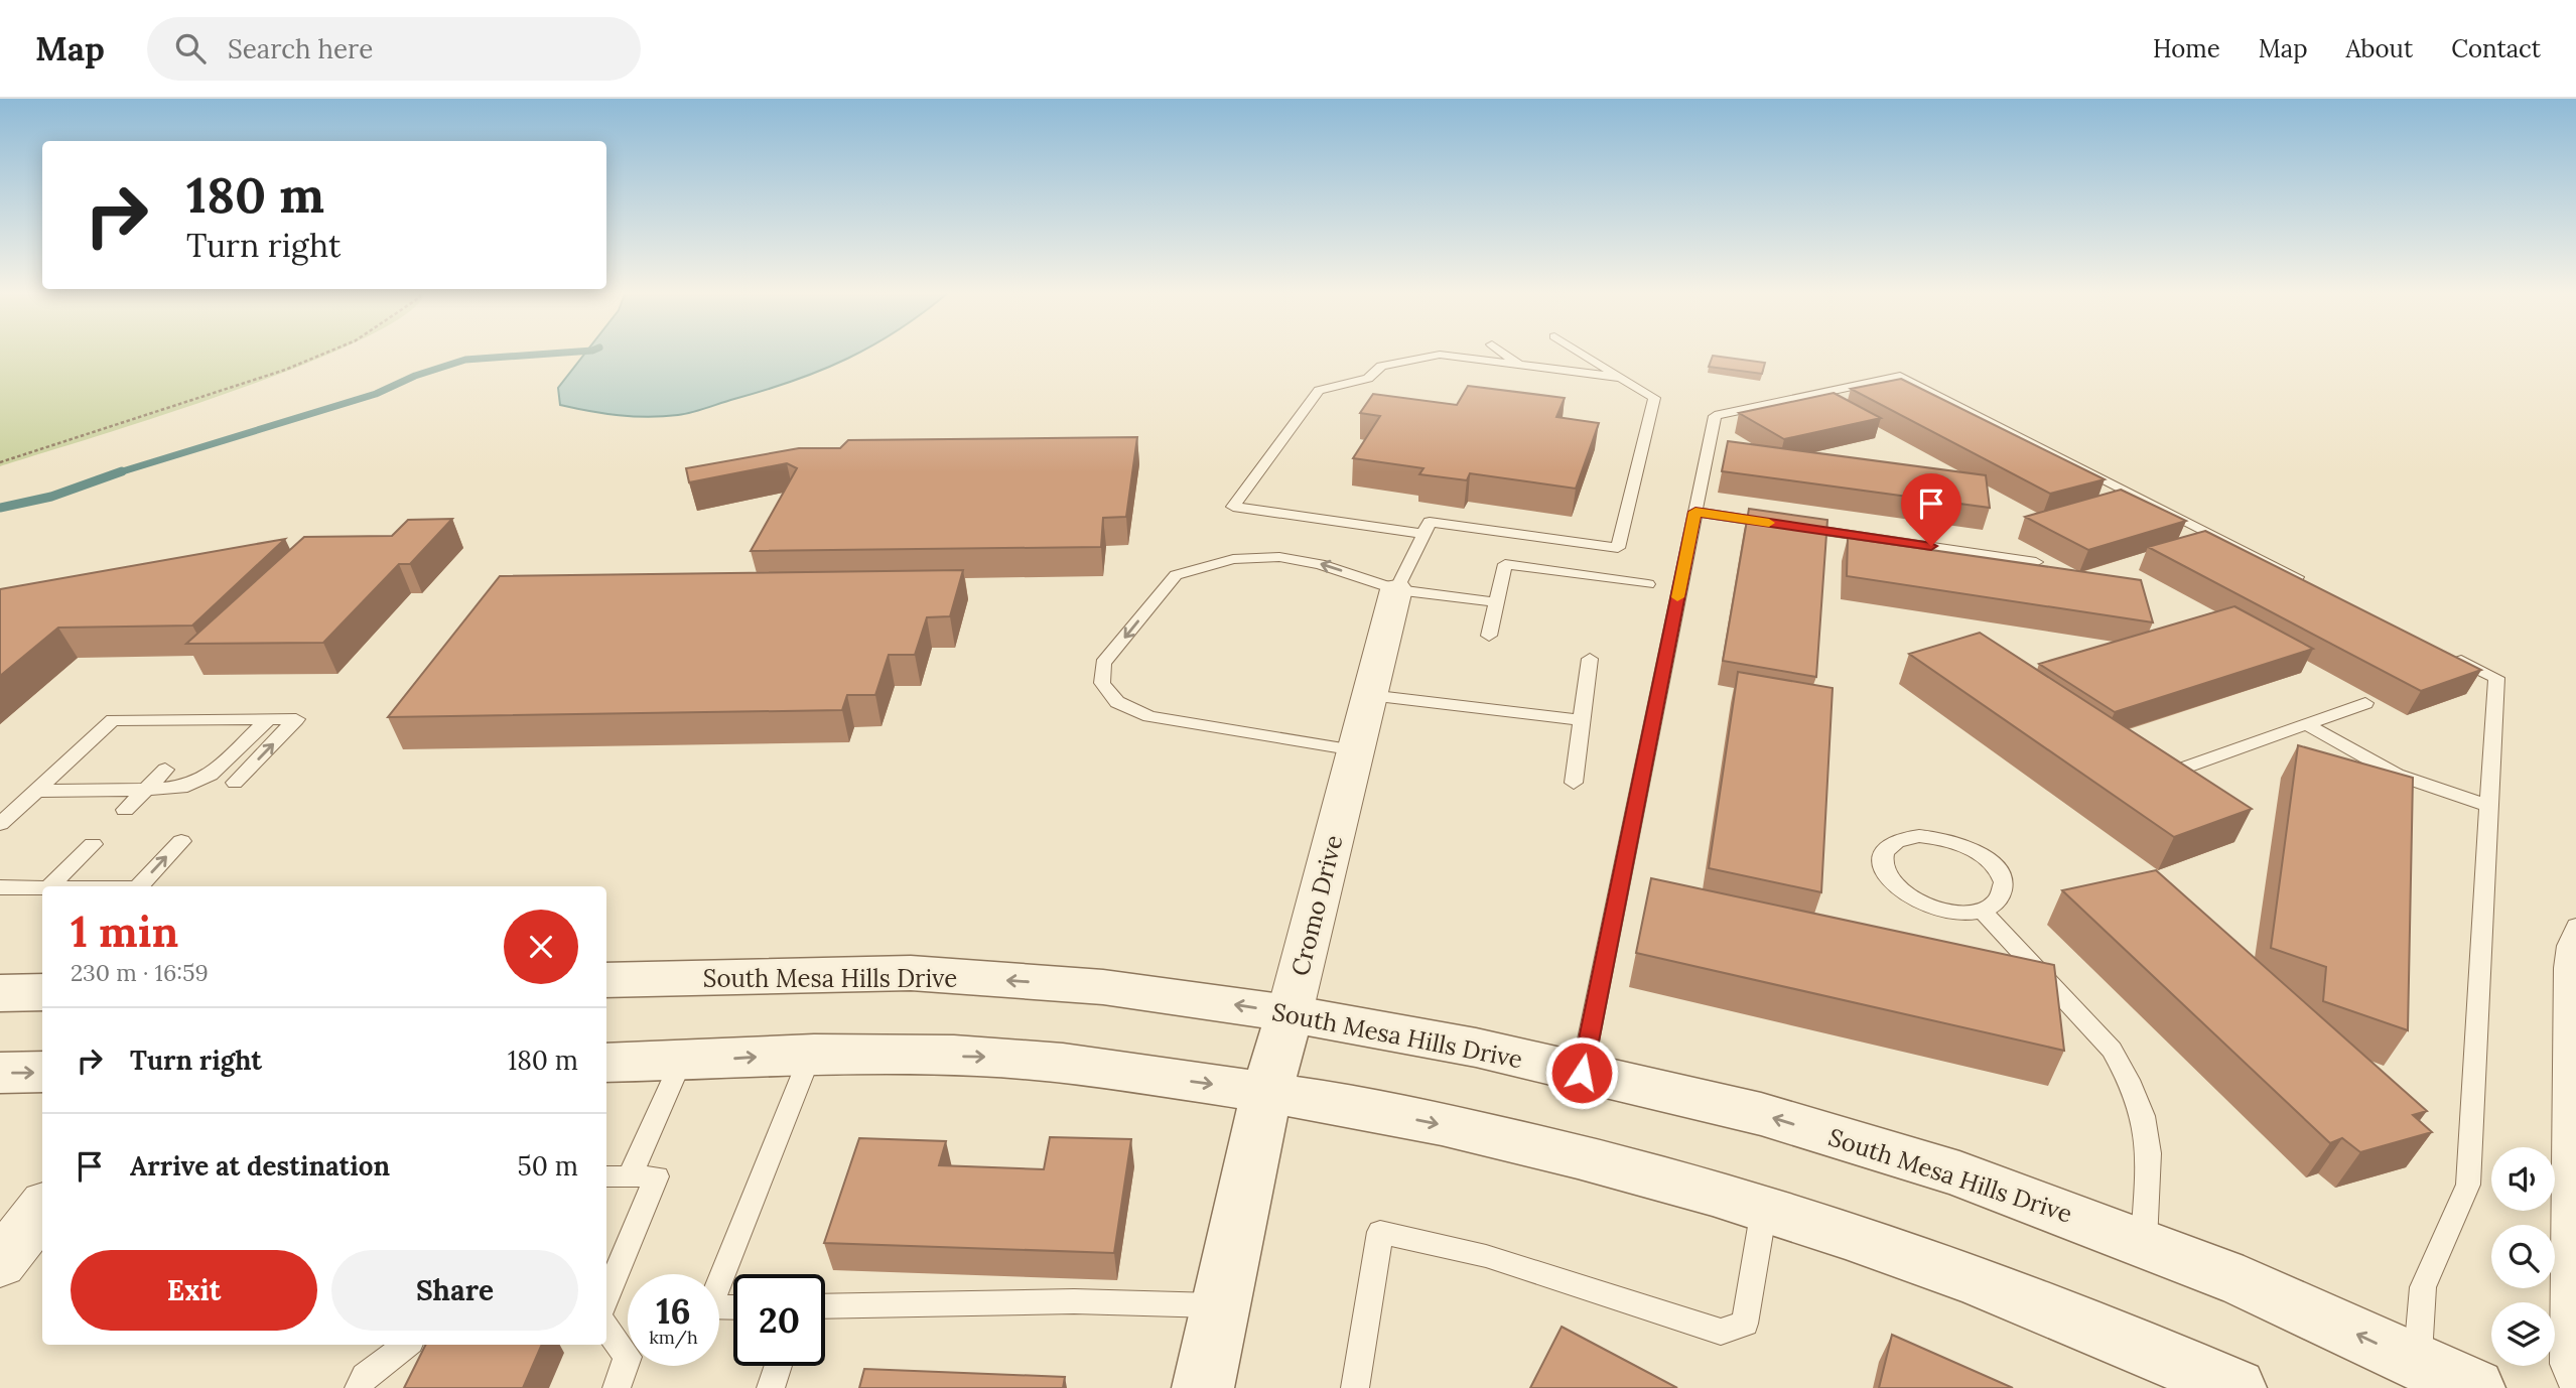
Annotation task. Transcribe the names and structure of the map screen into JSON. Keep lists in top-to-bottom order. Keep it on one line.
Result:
{"streets":{"street":["Cromo Drive","South Mesa Hills Drive"]},"crossings":[["Cromo Drive","South Mesa Hills Drive"]],"page":{"header":"Map","search":"Search here","nav":["Home","Map","About","Contact"],"turn":["180 m","Turn right"],"heading":["1 min","230 m · 16:59"],"list":[{"name":"Turn right","value":"180 m"},{"name":"Arrive at destination","value":"50 m"}],"buttons":["Exit","Share"],"speed":"16 km/h","limit":"20"}}
